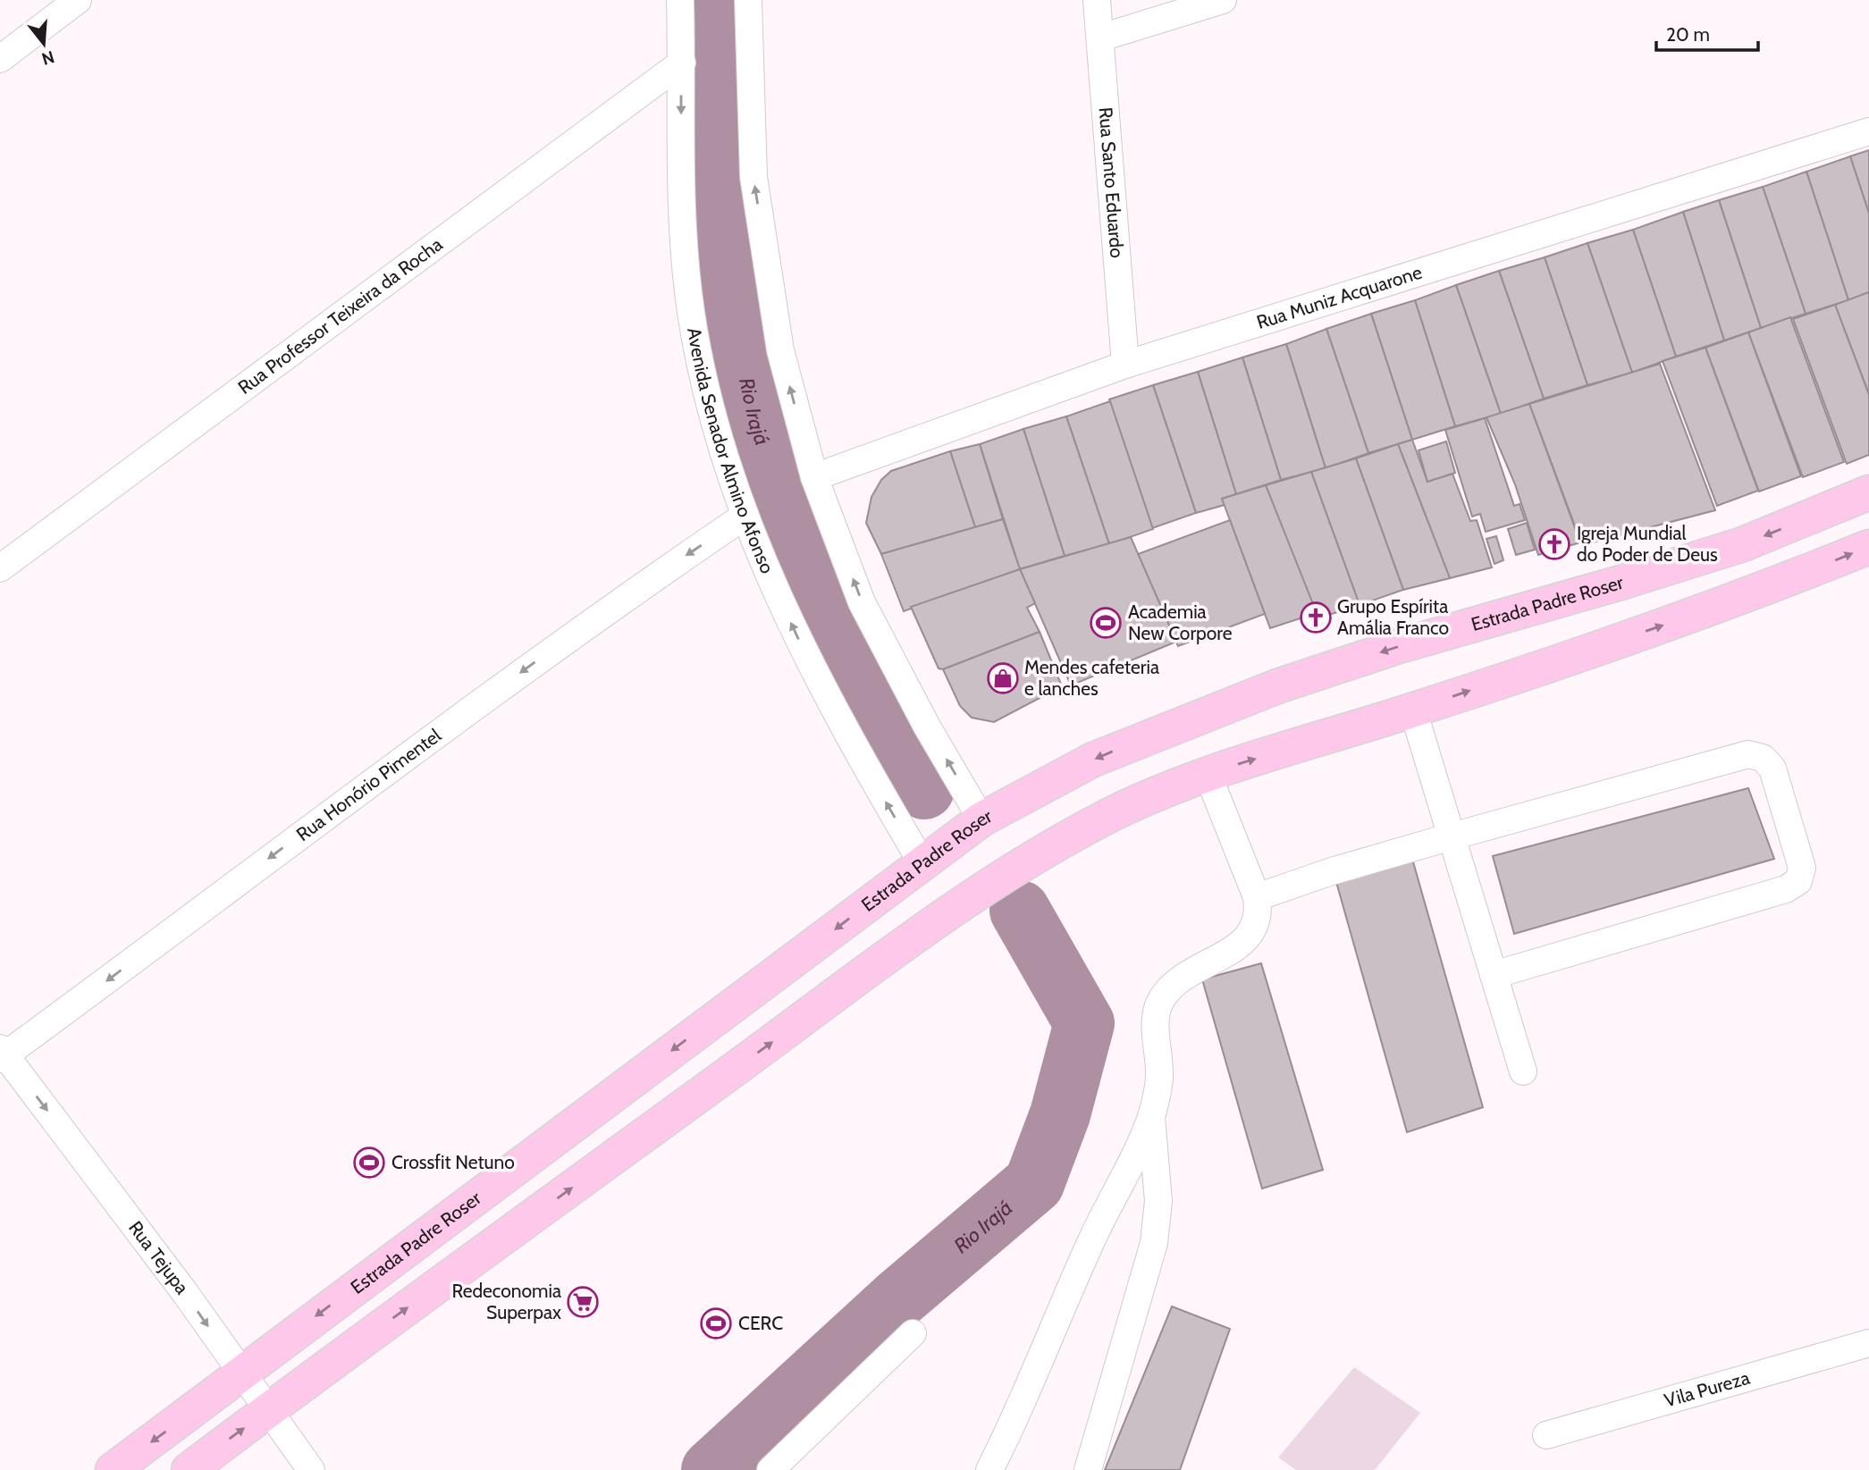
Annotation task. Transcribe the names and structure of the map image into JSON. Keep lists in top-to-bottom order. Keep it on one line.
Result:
{"streets":{"main road":["Estrada Padre Roser"],"street":["Rua Santo Eduardo","Rua Muniz Acquarone","Rua Professor Teixeira da Rocha","Avenida Senador Almino Afonso","Rua Honório Pimentel","Rua Tejupa","Vila Pureza"]},"crossings":[["Rua Santo Eduardo","Rua Muniz Acquarone"],["Rua Professor Teixeira da Rocha","Avenida Senador Almino Afonso"],["Avenida Senador Almino Afonso","Estrada Padre Roser"],["Avenida Senador Almino Afonso","Rua Honório Pimentel"],["Estrada Padre Roser","Rua Tejupa"],["Rua Honório Pimentel","Rua Tejupa"]],"one_way":["Rua Honório Pimentel","Rua Tejupa"],"water":["Rio Irajá"],"places":{"church":["Igreja Mundial do Poder de Deus","Grupo Espírita Amália Franco"],"sports":["Academia New Corpore","Crossfit Netuno","CERC"],"shop":["Mendes cafeteria e lanches"],"supermarket":["Redeconomia Superpax"]},"scale_bar":"20 m","north":"bottom"}
